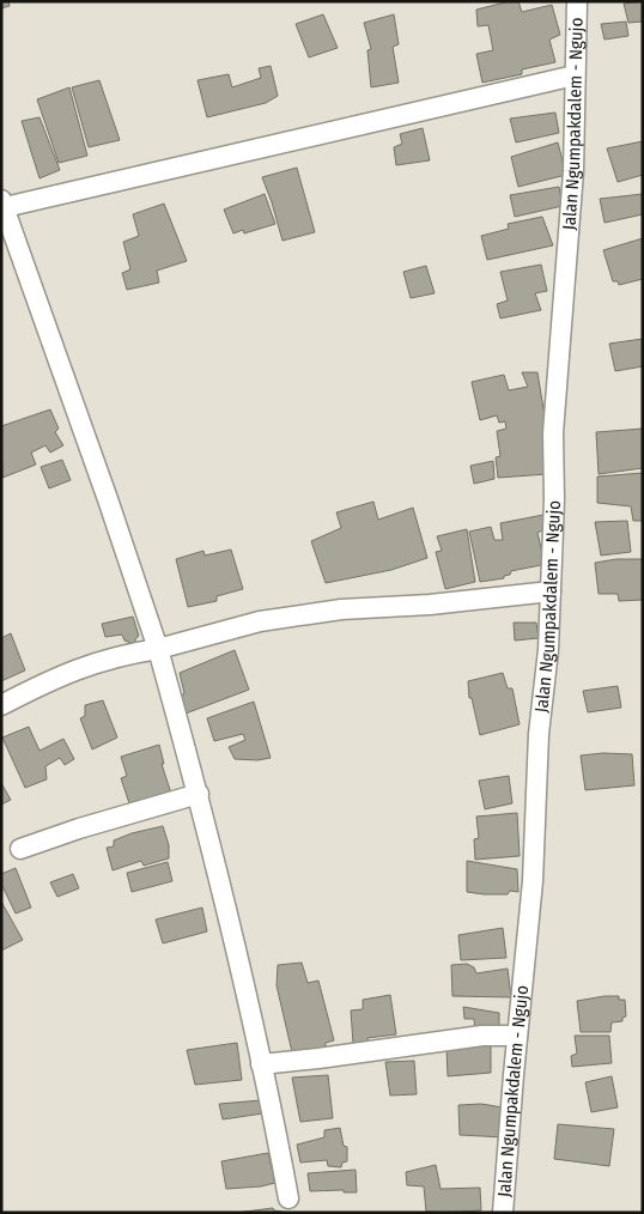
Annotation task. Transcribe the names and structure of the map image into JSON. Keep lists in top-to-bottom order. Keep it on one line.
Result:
{"streets":{"street":["Jalan Ngumpakdalem - Ngujo"]}}
